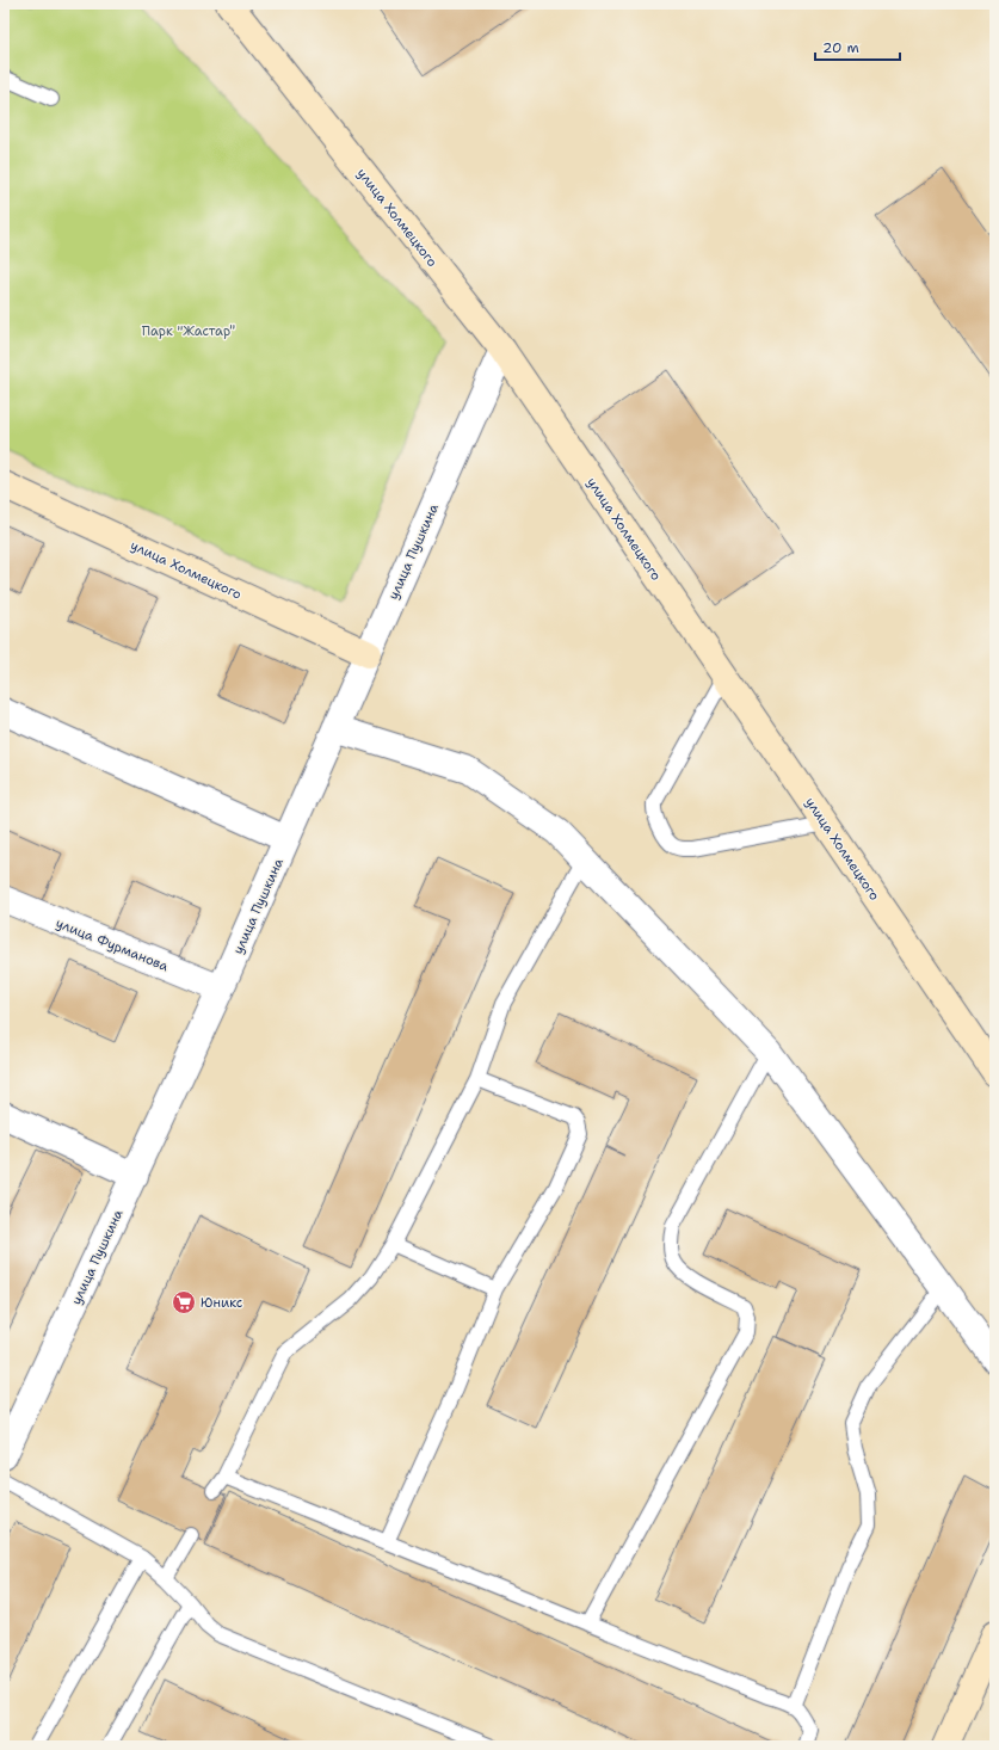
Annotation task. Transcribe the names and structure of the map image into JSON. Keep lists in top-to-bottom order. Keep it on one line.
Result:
{"streets":{"street":["улица Холмецкого","улица Пушкина","улица Фурманова"]},"crossings":[["улица Холмецкого","улица Пушкина"],["улица Пушкина","улица Фурманова"]],"parks":["Парк \"Жастар\""],"places":{"supermarket":["Юникс"]},"scale_bar":"20 m"}
